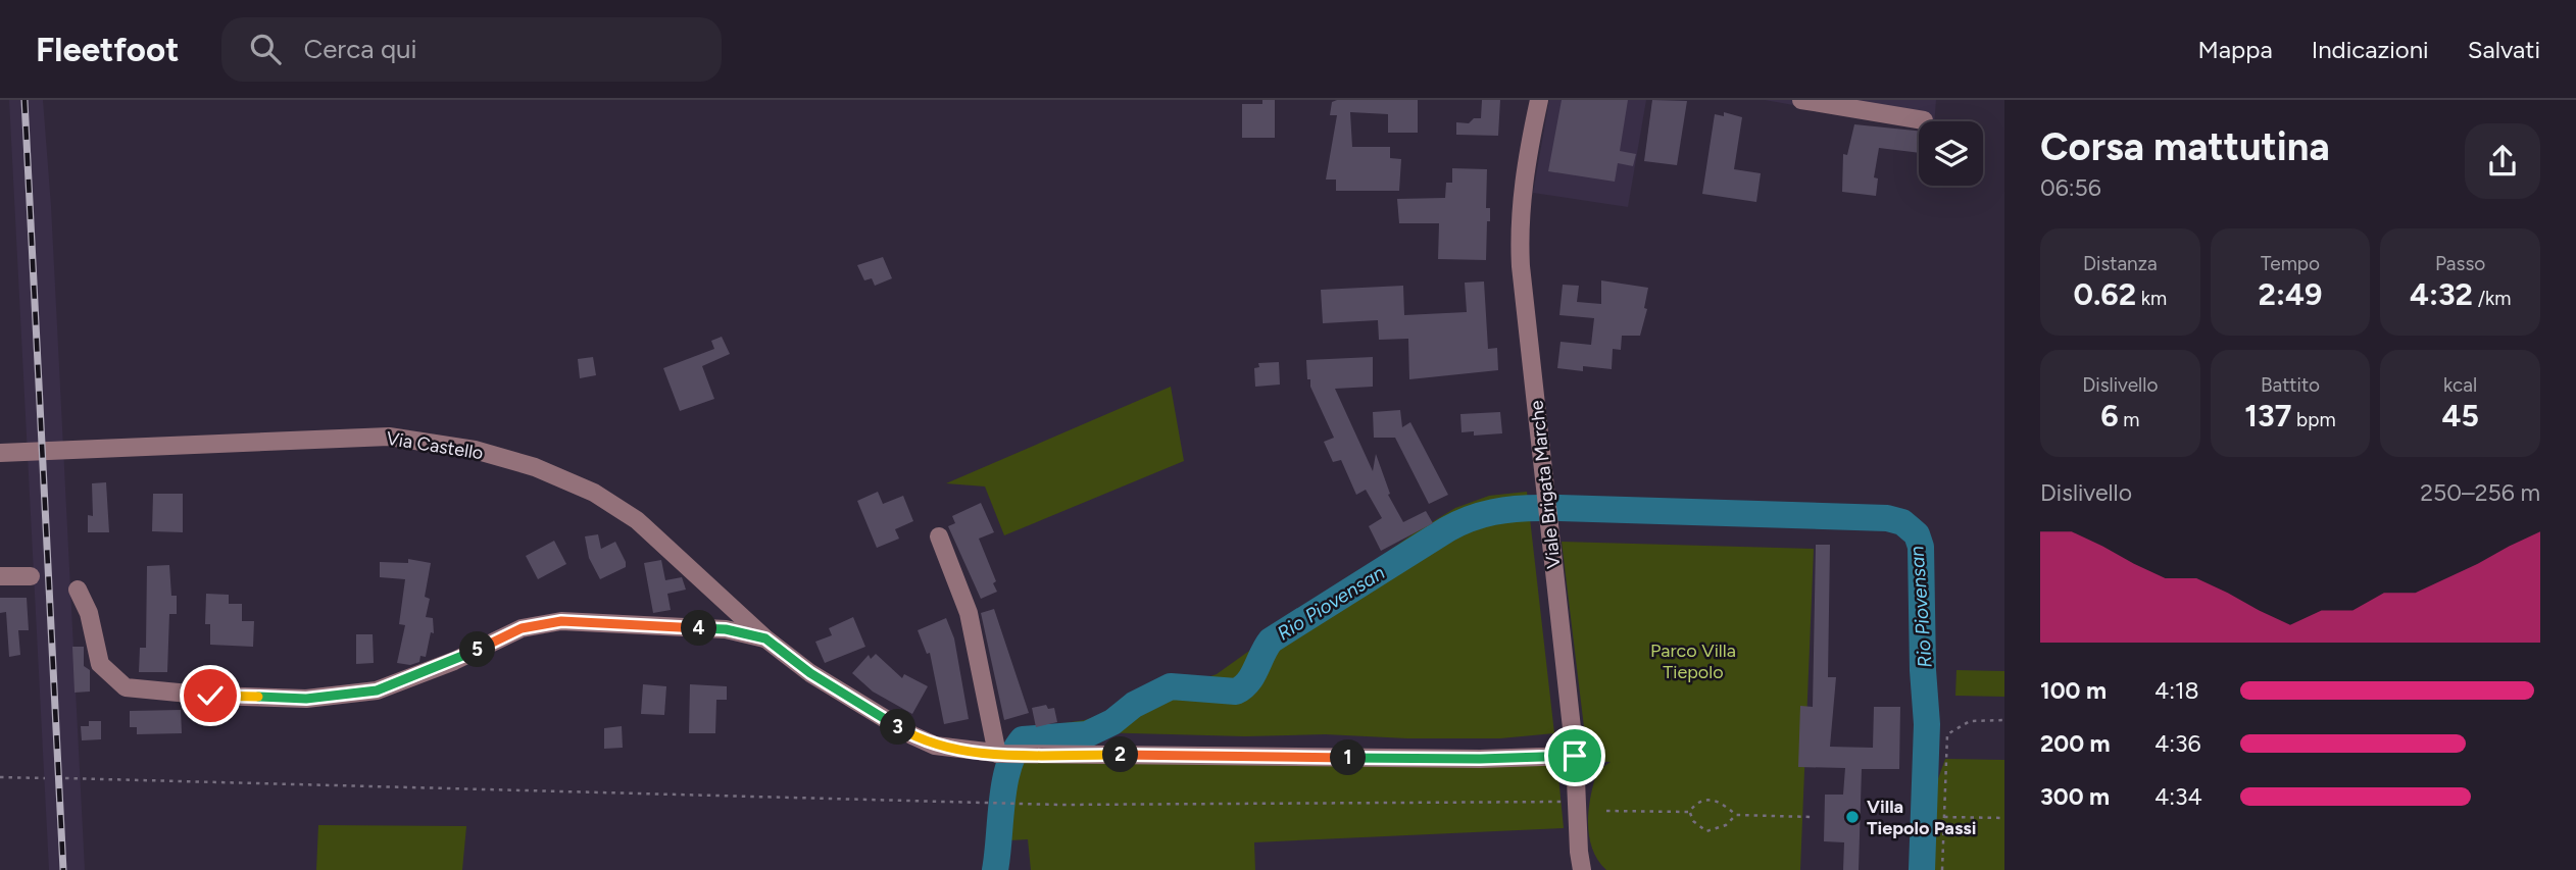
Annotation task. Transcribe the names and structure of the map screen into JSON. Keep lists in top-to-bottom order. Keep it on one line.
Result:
{"streets":{"street":["Via Castello","Viale Brigata Marche"]},"crossings":[["Via Castello","Viale Brigata Marche"]],"water":["Rio Piovensan"],"parks":["Parco Villa Tiepolo"],"places":["Villa Tiepolo Passi"],"page":{"header":"Fleetfoot","search":"Cerca qui","nav":["Mappa","Indicazioni","Salvati"],"heading":["Corsa mattutina","06:56"],"stats":[["Distanza","0.62 km"],["Tempo","2:49"],["Passo","4:32 /km"],["Dislivello","6 m"],["Battito","137 bpm"],["kcal","45"]],"chart":["Dislivello","250–256 m"],"pins":["4","5","3","2","1"],"list":[{"name":"100 m","note":"4:18"},{"name":"200 m","note":"4:36"},{"name":"300 m","note":"4:34"}]}}
